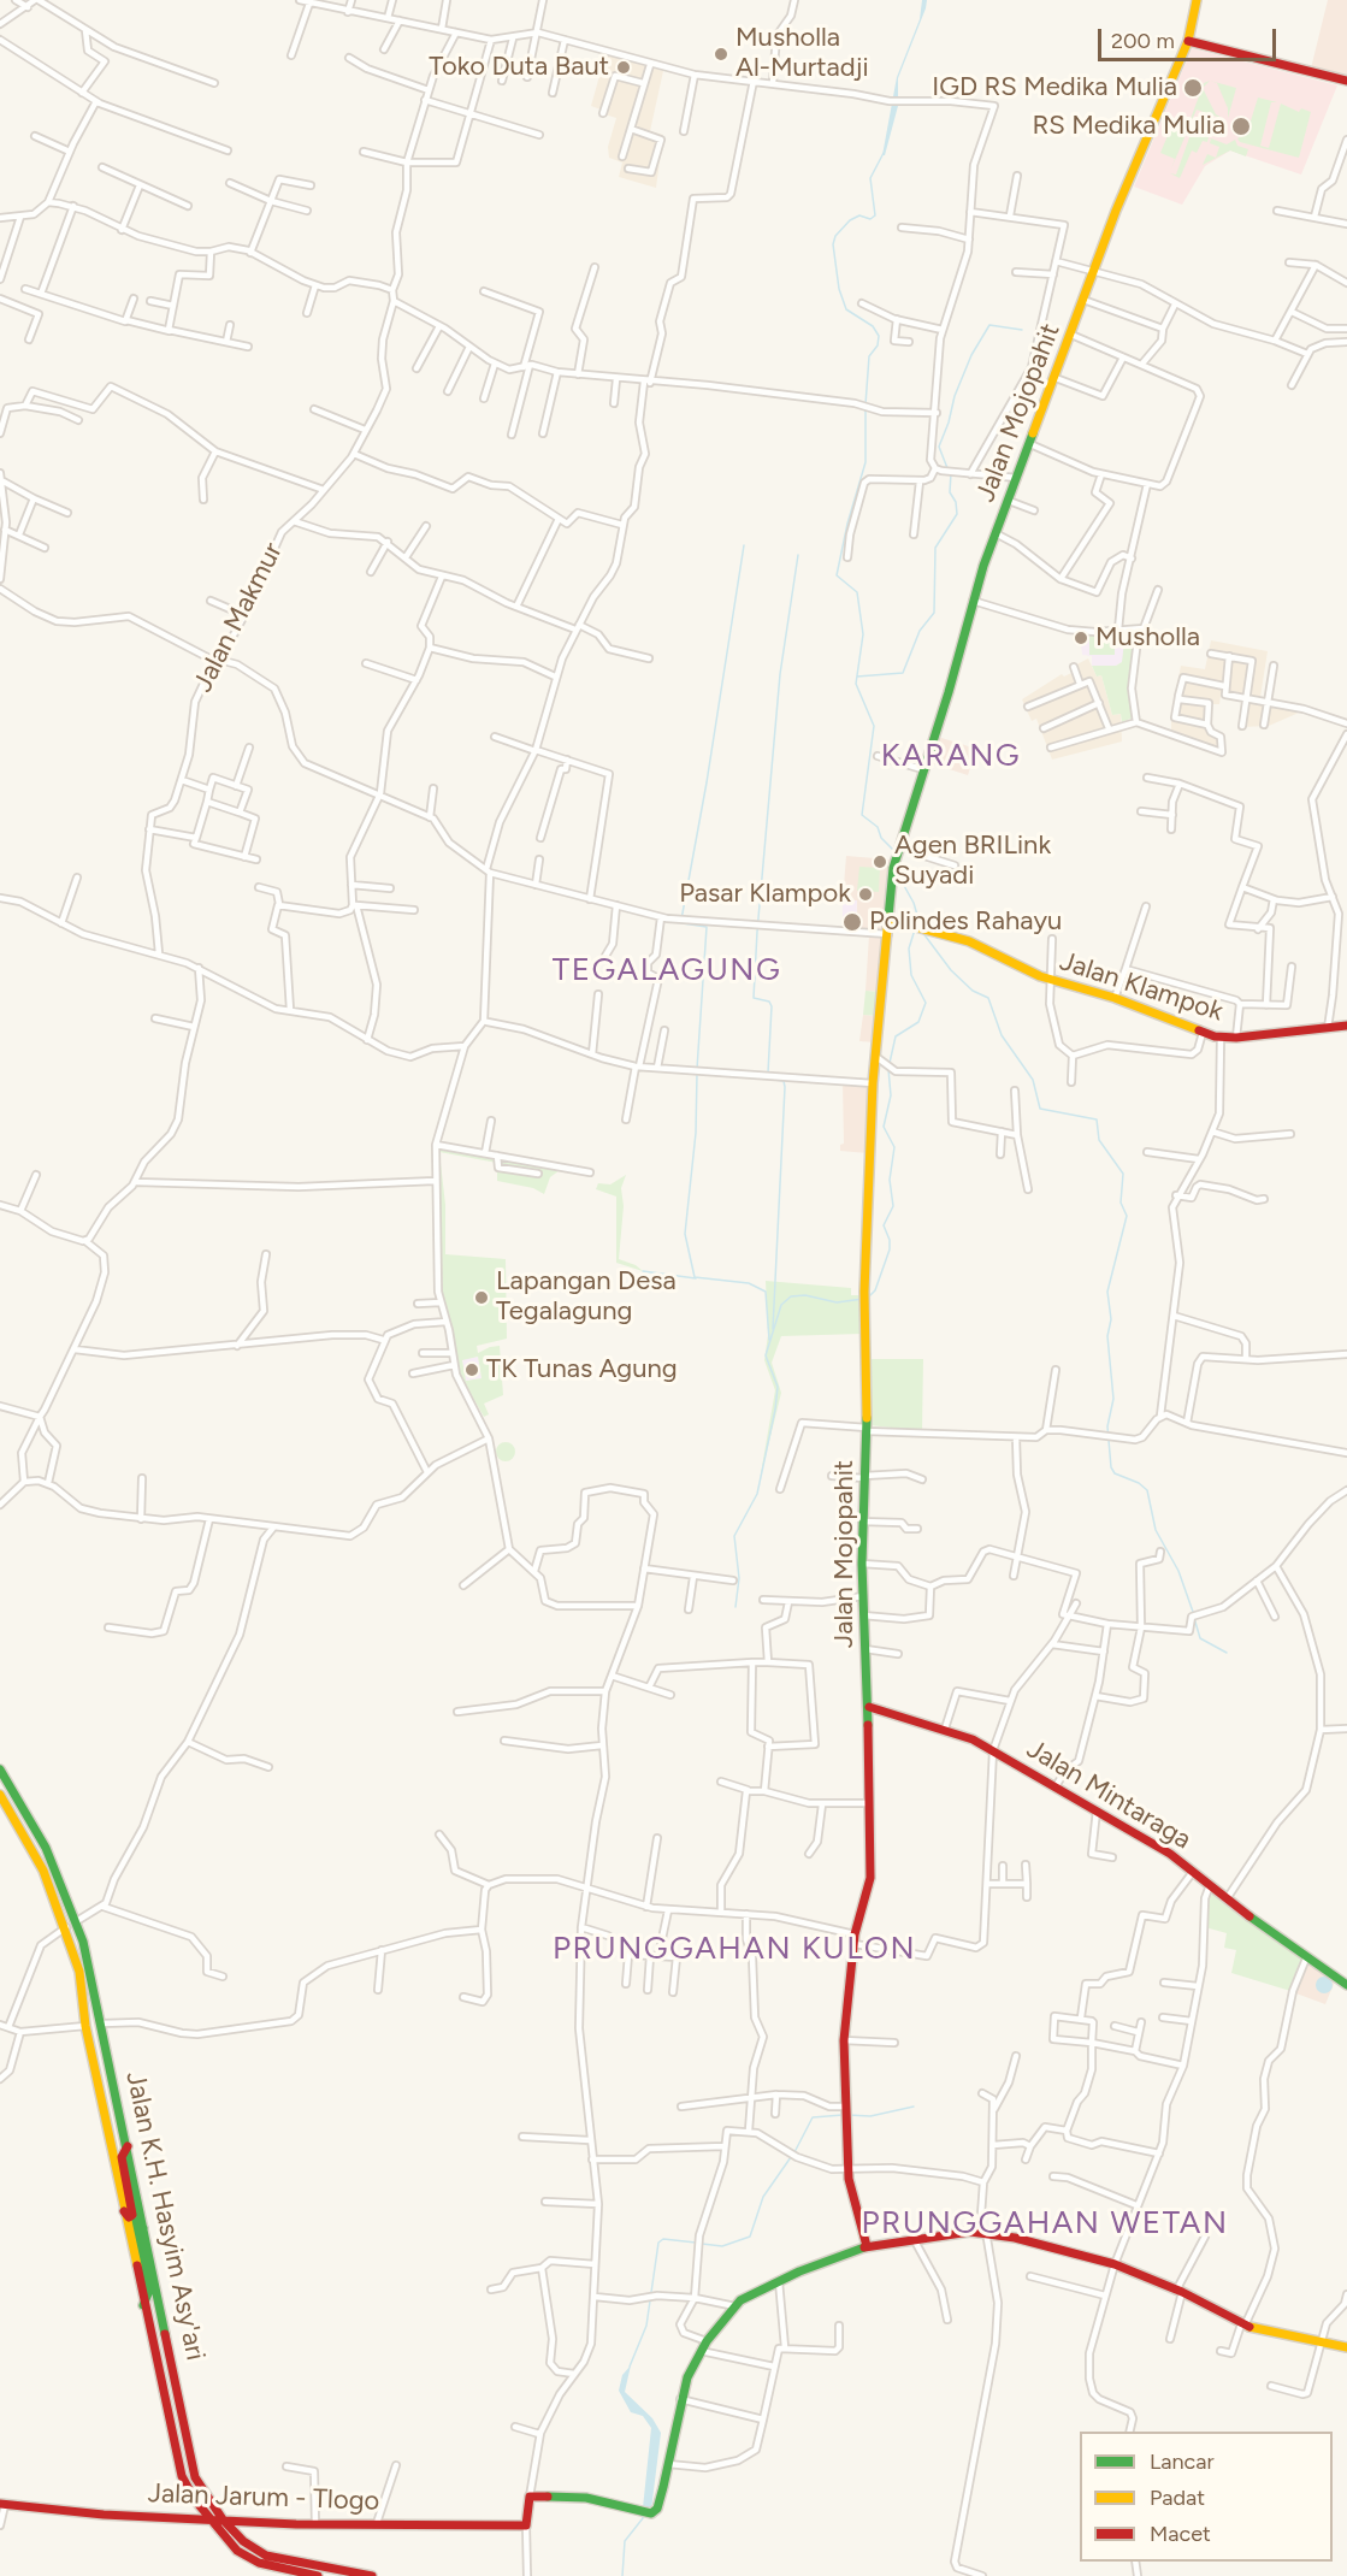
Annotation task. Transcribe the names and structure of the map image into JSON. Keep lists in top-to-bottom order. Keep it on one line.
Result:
{"streets":{"main road":["Jalan Mojopahit","Jalan Klampok","Jalan Mintaraga","Jalan K.H. Hasyim Asy'ari","Jalan Jarum - Tlogo"],"street":["Jalan Makmur"]},"crossings":[["Jalan Mojopahit","Jalan Klampok"],["Jalan Mojopahit","Jalan Mintaraga"],["Jalan K.H. Hasyim Asy'ari","Jalan Jarum - Tlogo"]],"districts":["KARANG","TEGALAGUNG","PRUNGGAHAN KULON","PRUNGGAHAN WETAN"],"places":["Musholla Al-Murtadji","Toko Duta Baut","IGD RS Medika Mulia","RS Medika Mulia","Musholla","Agen BRILink Suyadi","Pasar Klampok","Polindes Rahayu","Lapangan Desa Tegalagung","TK Tunas Agung"],"legend":["Lancar","Padat","Macet"],"scale_bar":"200 m"}
